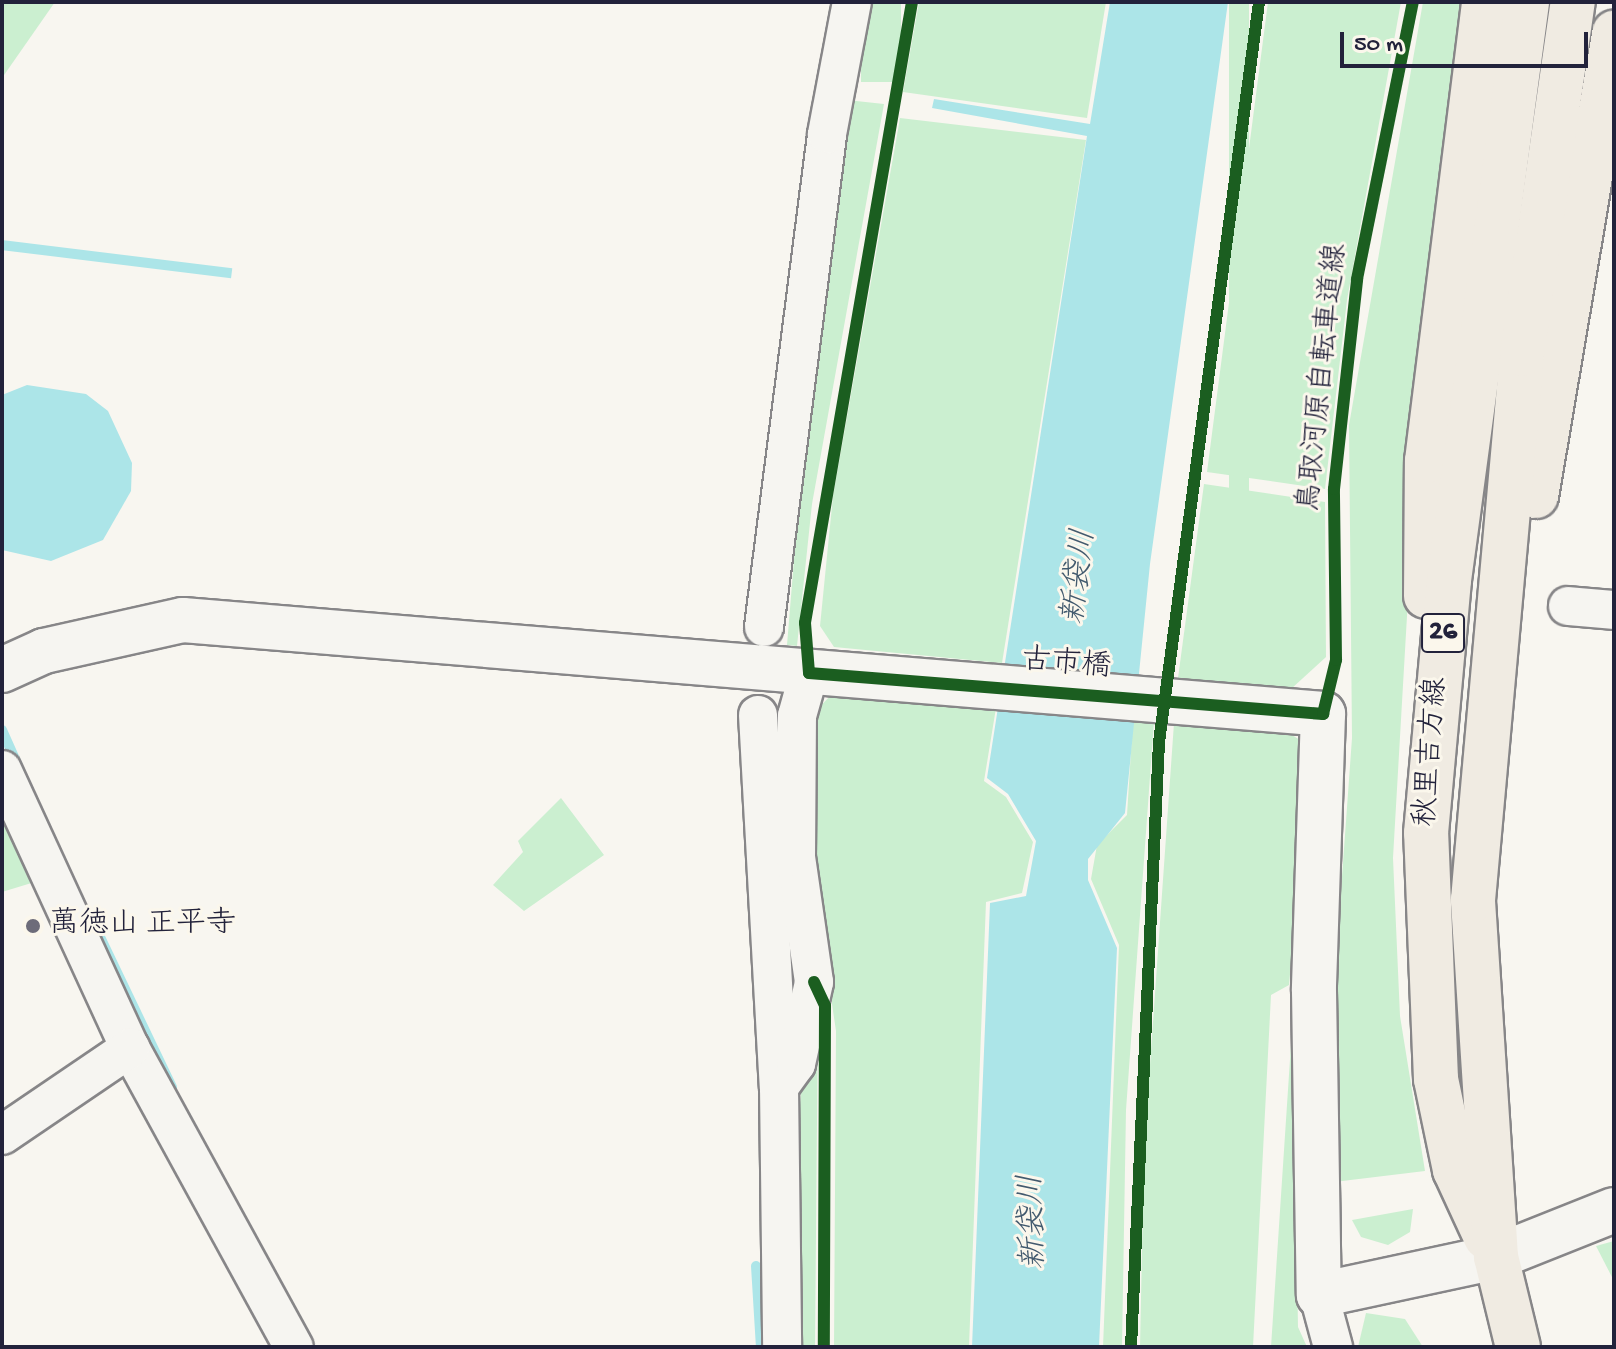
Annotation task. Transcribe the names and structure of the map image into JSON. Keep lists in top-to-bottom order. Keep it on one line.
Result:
{"streets":{"main road":["26","秋里吉方線"],"street":["古市橋"],"cycle path":["鳥取河原自転車道線"]},"water":["新袋川"],"places":["萬徳山 正平寺"],"scale_bar":"50 m"}
